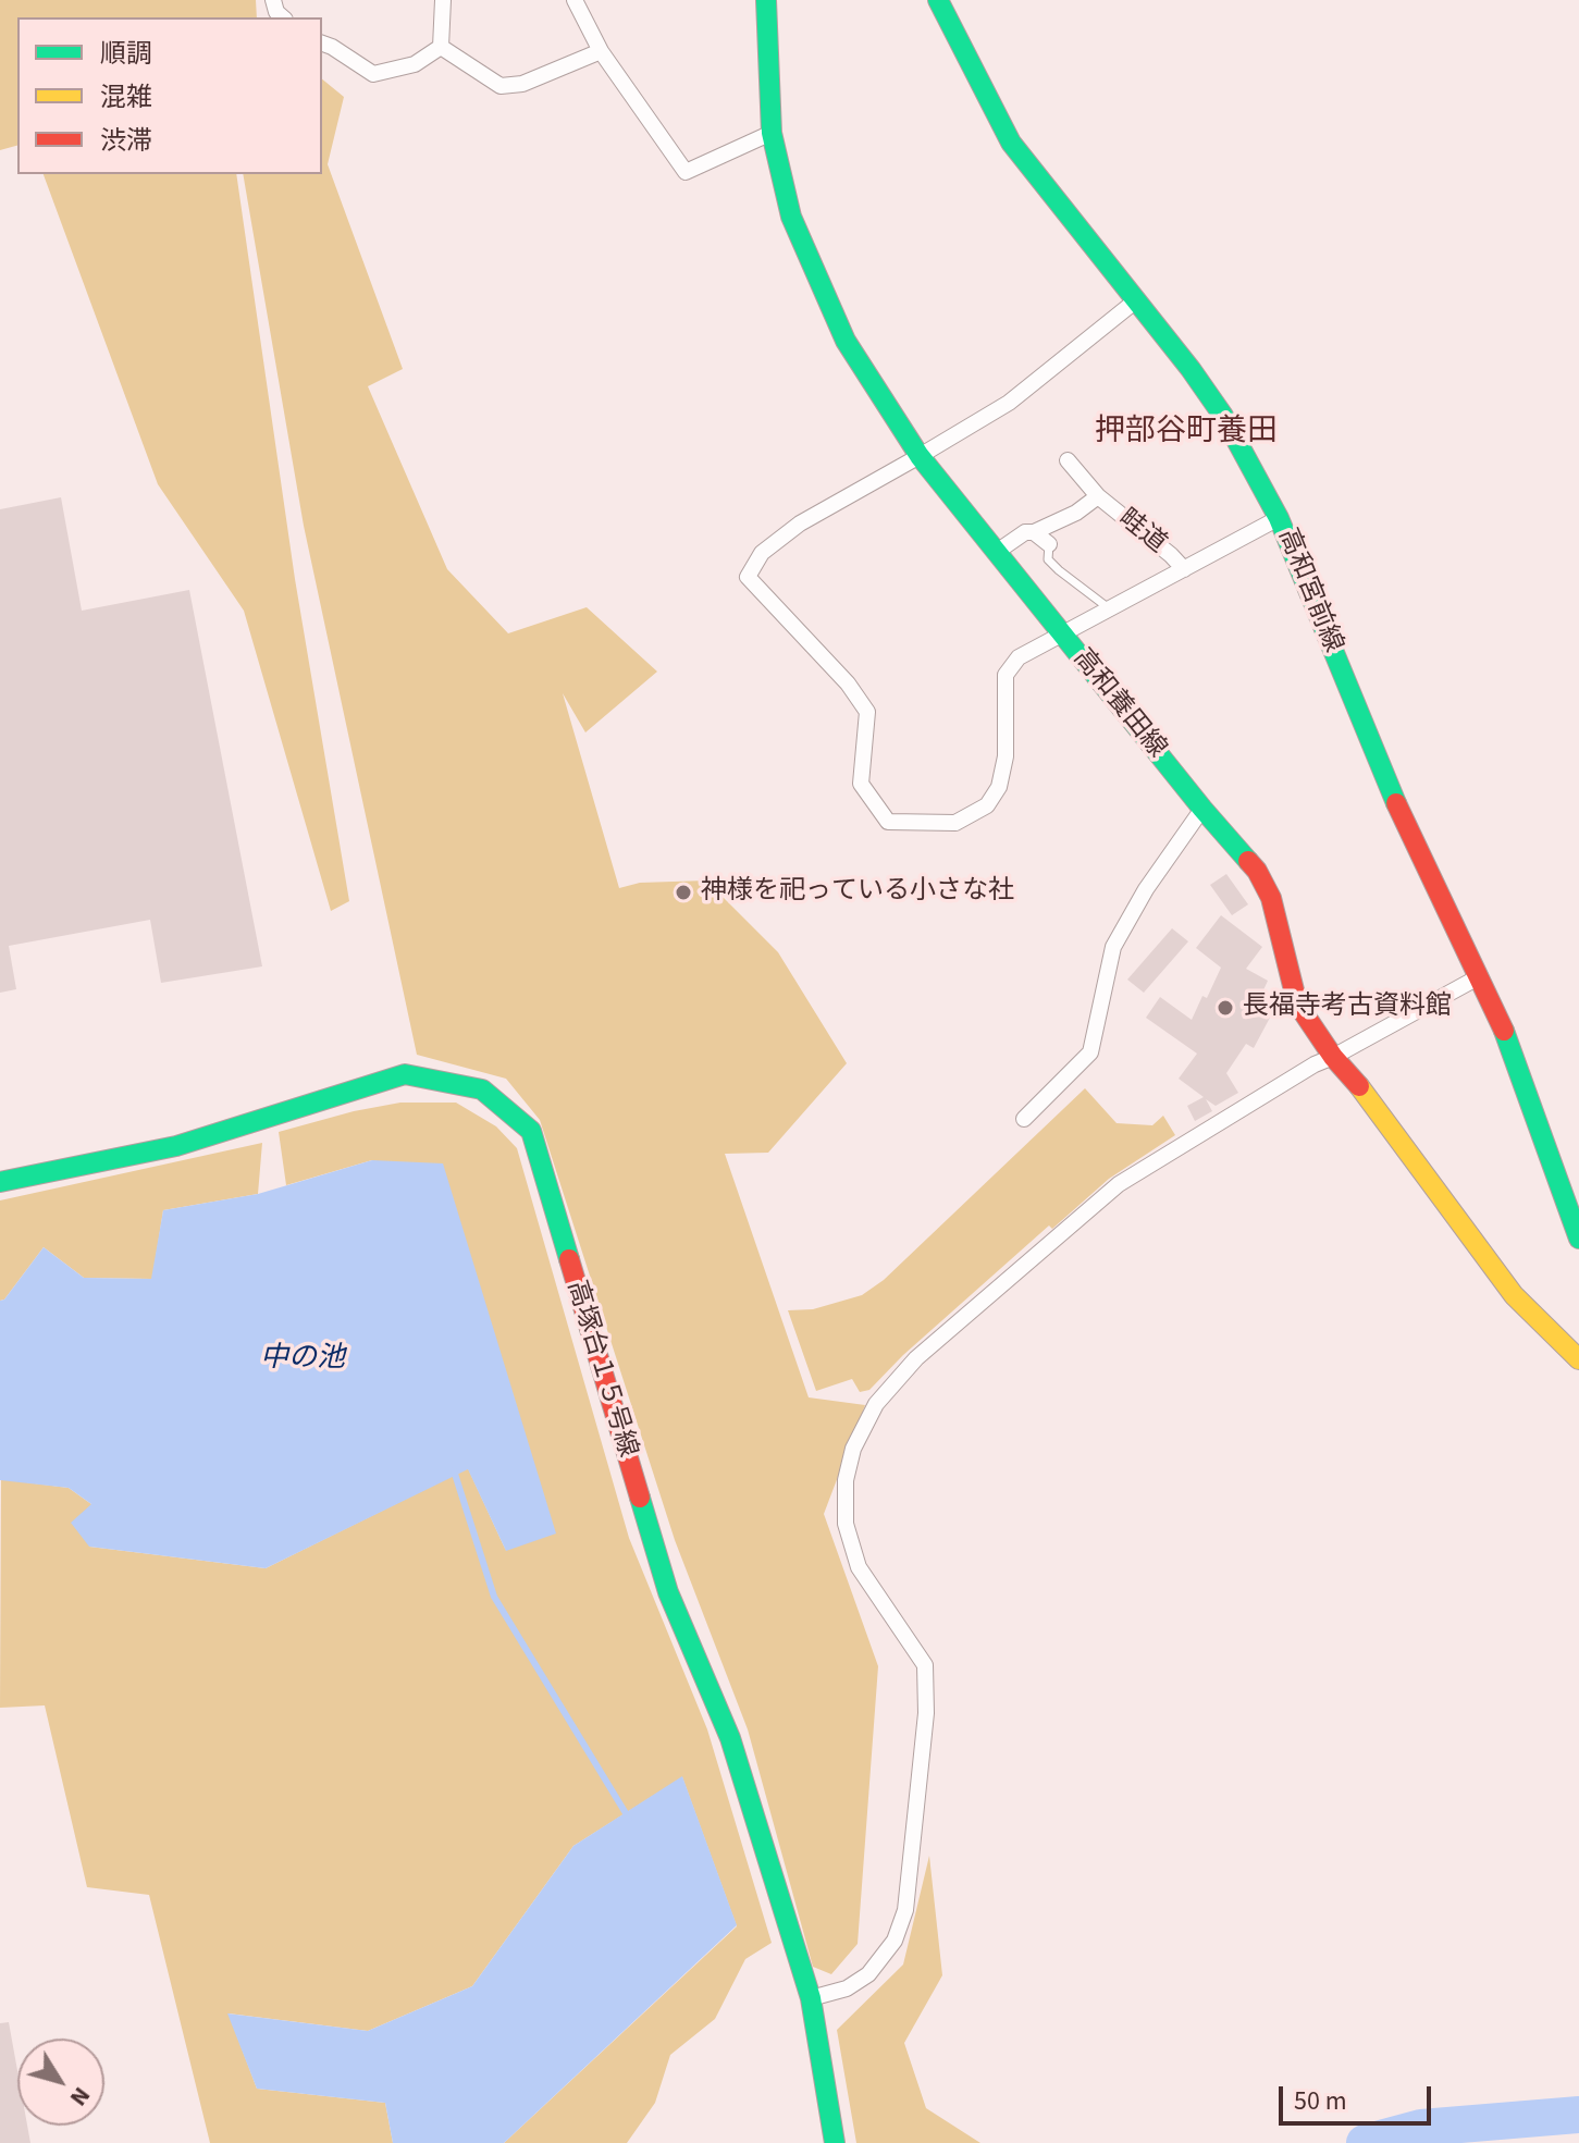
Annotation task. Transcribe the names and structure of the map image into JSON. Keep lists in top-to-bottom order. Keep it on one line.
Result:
{"streets":{"street":["畦道","高和宮前線","高和養田線","高塚台１５号線"]},"crossings":[["畦道","高和養田線"]],"districts":["押部谷町養田"],"water":["中の池"],"places":["神様を祀っている小さな社","長福寺考古資料館"],"legend":["順調","混雑","渋滞"],"scale_bar":"50 m","north":"bottom right"}
